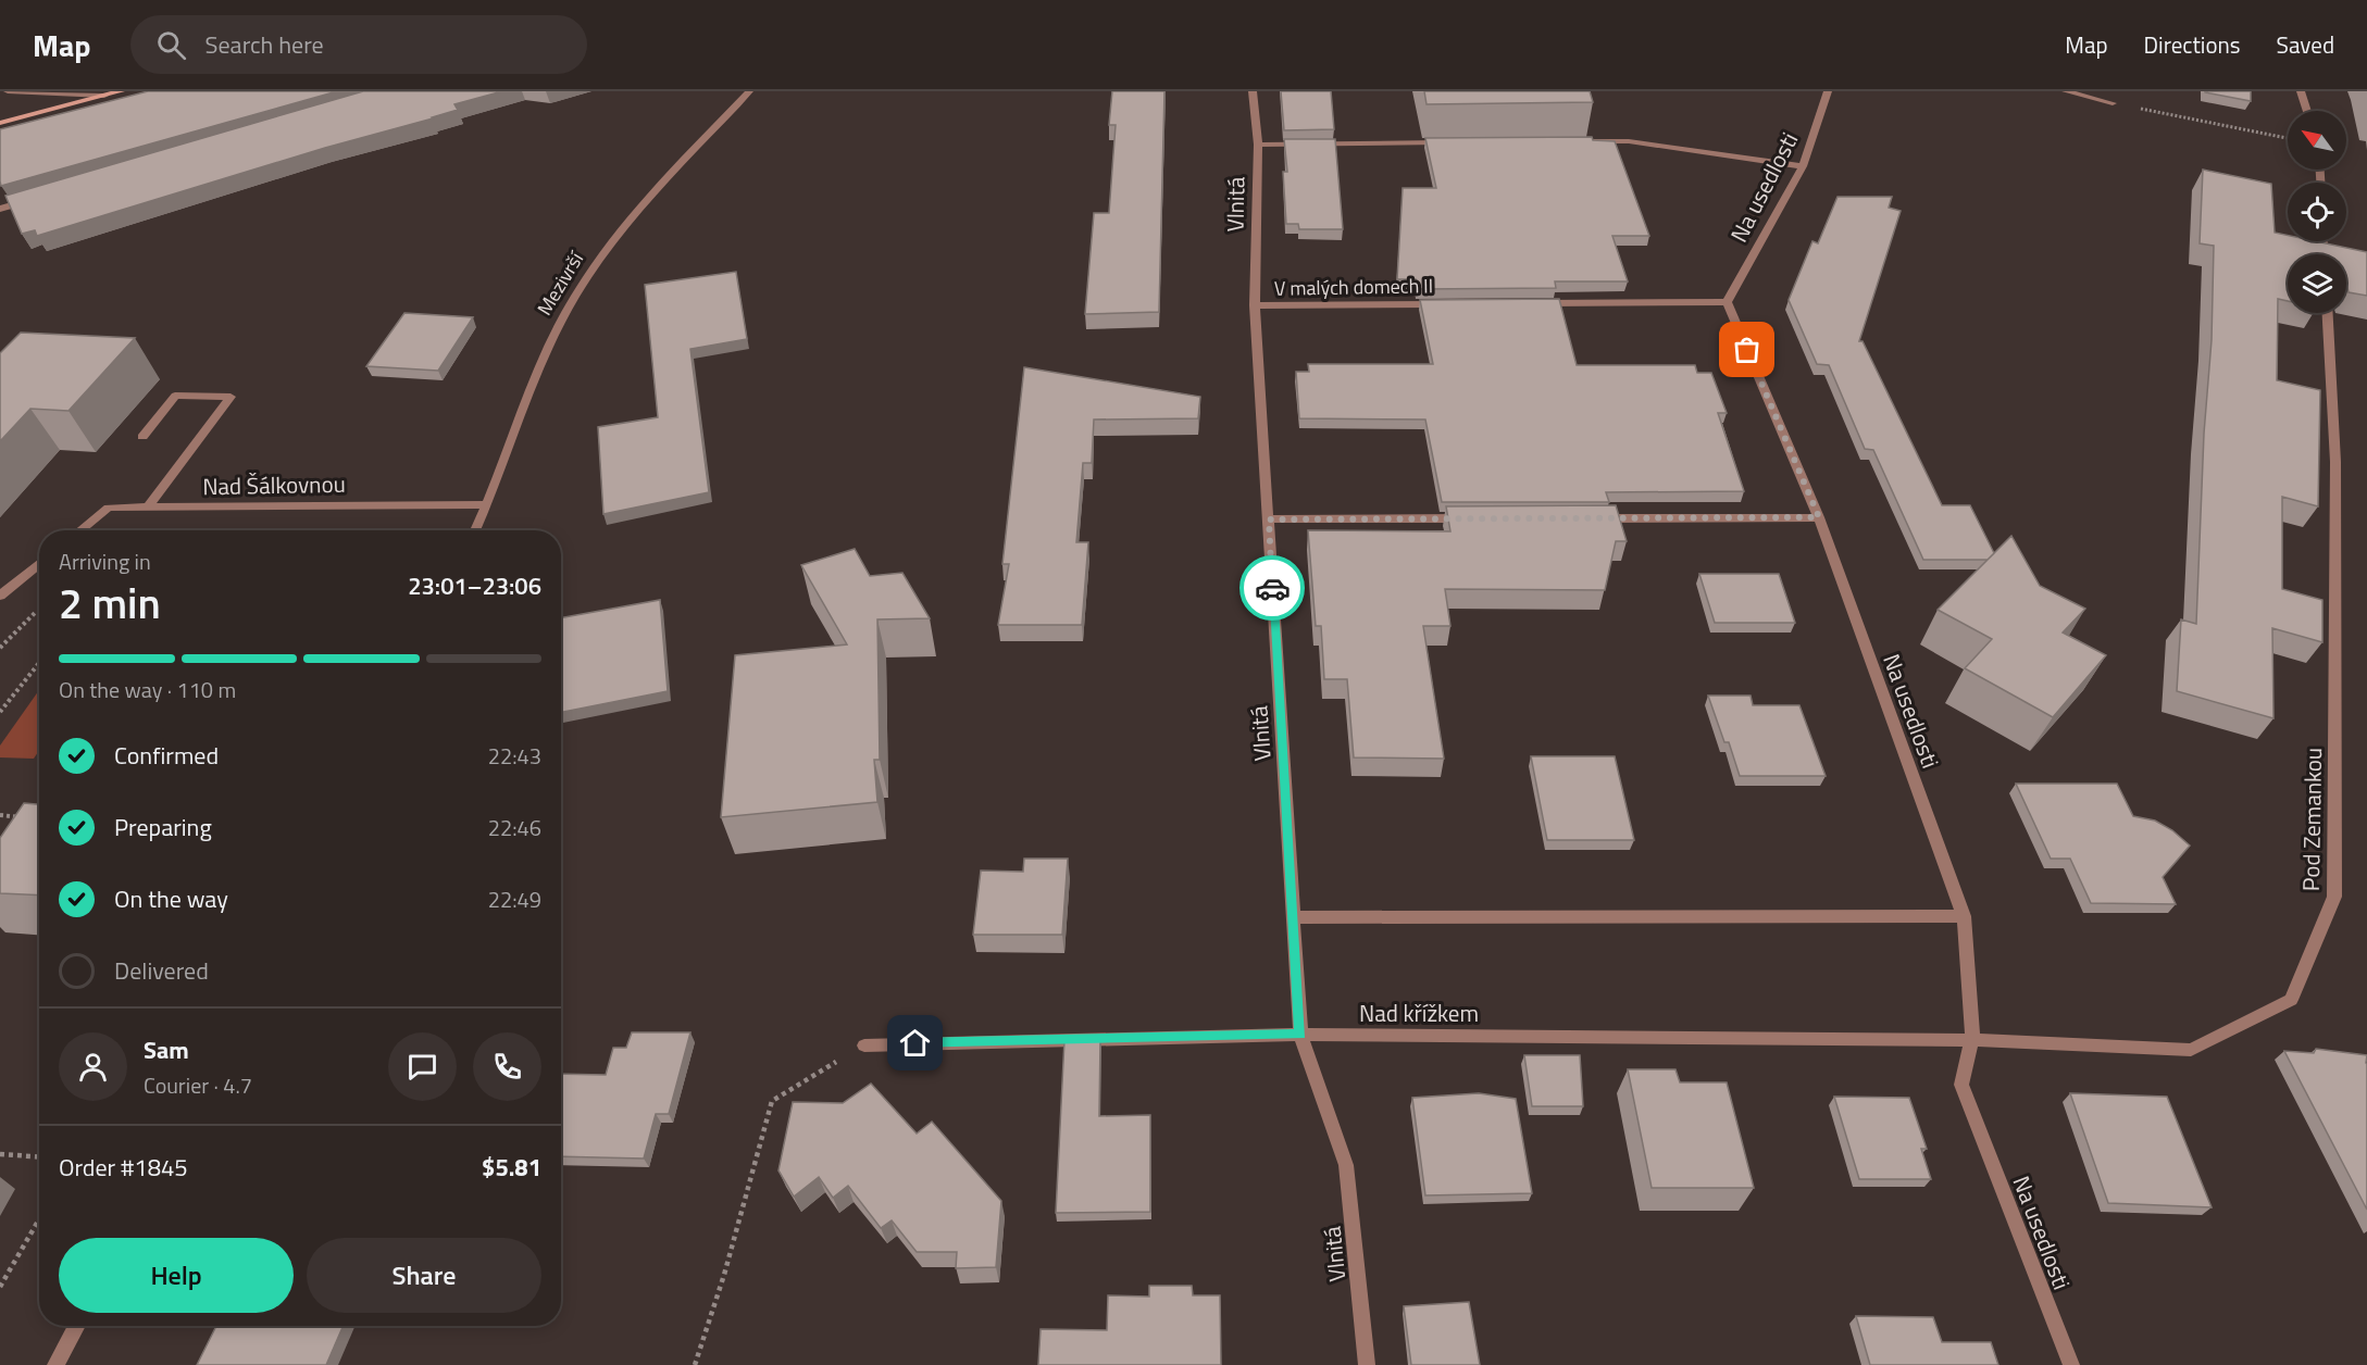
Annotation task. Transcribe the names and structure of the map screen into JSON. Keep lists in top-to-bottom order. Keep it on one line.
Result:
{"streets":{"street":["Na usedlosti","Vlnitá","Mezivrší","V malých domech II","Nad Šálkovnou","Pod Zemankou","Nad křížkem"]},"crossings":[["Na usedlosti","Pod Zemankou"],["Na usedlosti","Nad křížkem"],["Vlnitá","V malých domech II"],["Vlnitá","Nad křížkem"],["Mezivrší","Nad Šálkovnou"],["Pod Zemankou","Nad křížkem"]],"north":"top left","page":{"header":"Map","search":"Search here","nav":["Map","Directions","Saved"],"heading":["2 min","Arriving in","23:01–23:06"],"panel":["Sam","Courier · 4.7","Order #1845","$5.81"],"bar":"On the way · 110 m","list":[["Confirmed","22:43"],["Preparing","22:46"],["On the way","22:49"],"Delivered"],"buttons":["Help","Share"]}}
